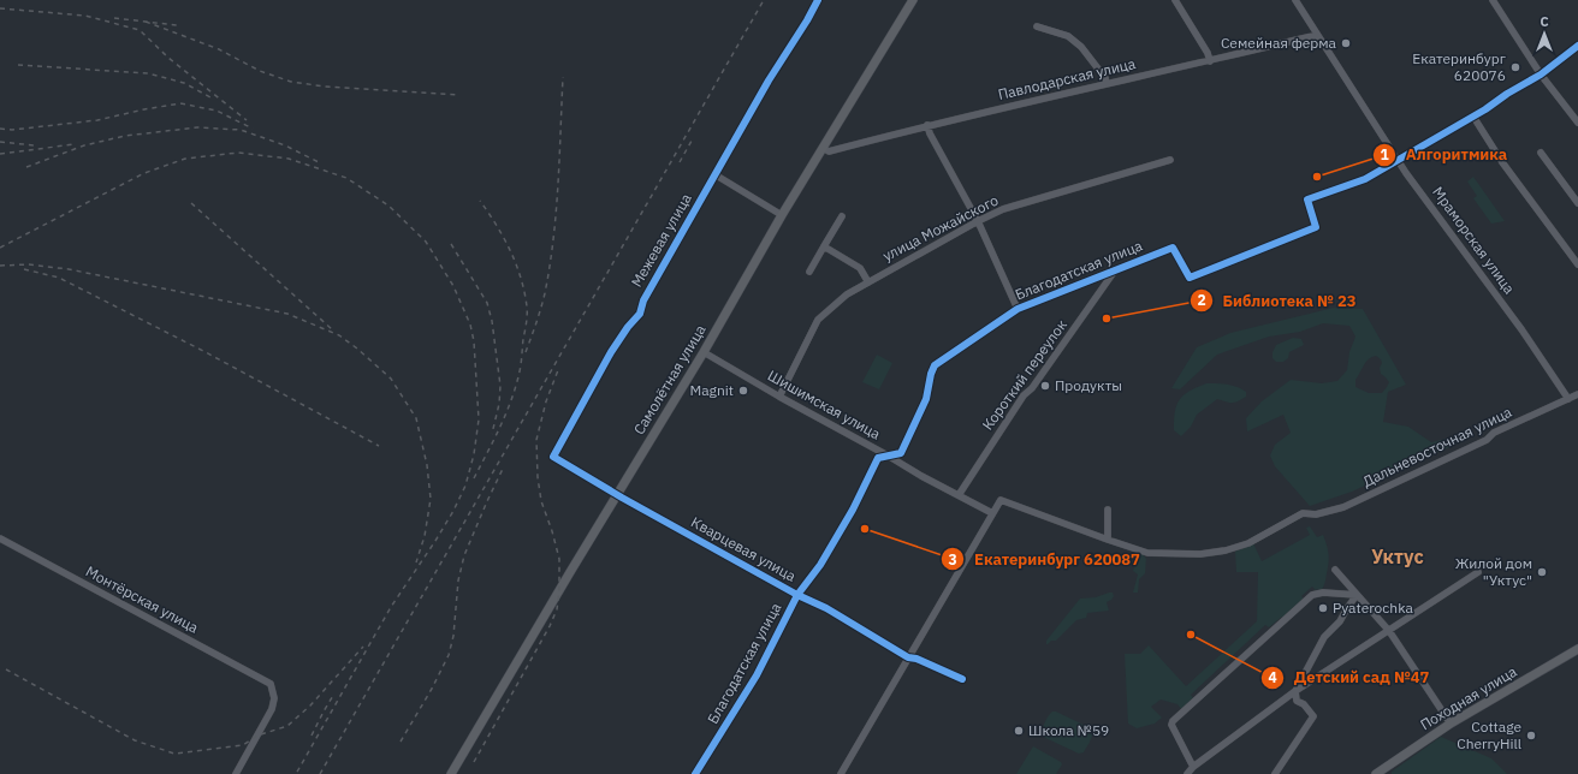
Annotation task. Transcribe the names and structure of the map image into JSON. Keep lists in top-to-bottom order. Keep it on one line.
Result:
{"streets":{"main road":["Самолётная улица","Походная улица"],"street":["Павлодарская улица","улица Можайского","Межевая улица","Мраморская улица","Благодатская улица","Короткий переулок","Шишимская улица","Дальневосточная улица","Кварцевая улица","Монтёрская улица"]},"crossings":[["Павлодарская улица","Мраморская улица"],["Павлодарская улица","Самолётная улица"],["улица Можайского","Шишимская улица"],["Межевая улица","Самолётная улица"],["Межевая улица","Кварцевая улица"],["Мраморская улица","Благодатская улица"],["Мраморская улица","Дальневосточная улица"],["Благодатская улица","Короткий переулок"],["Благодатская улица","Шишимская улица"],["Благодатская улица","Кварцевая улица"],["Короткий переулок","Шишимская улица"],["Самолётная улица","Шишимская улица"],["Самолётная улица","Кварцевая улица"]],"districts":["Уктус"],"places":["Семейная ферма","Екатеринбург 620076","Алгоритмика","Библиотека № 23","Продукты","Magnit","Екатеринбург 620087","Жилой дом \"Уктус\"","Pyaterochka","Детский сад №47","Школа №59","Cottage CherryHill"],"north":"top"}
